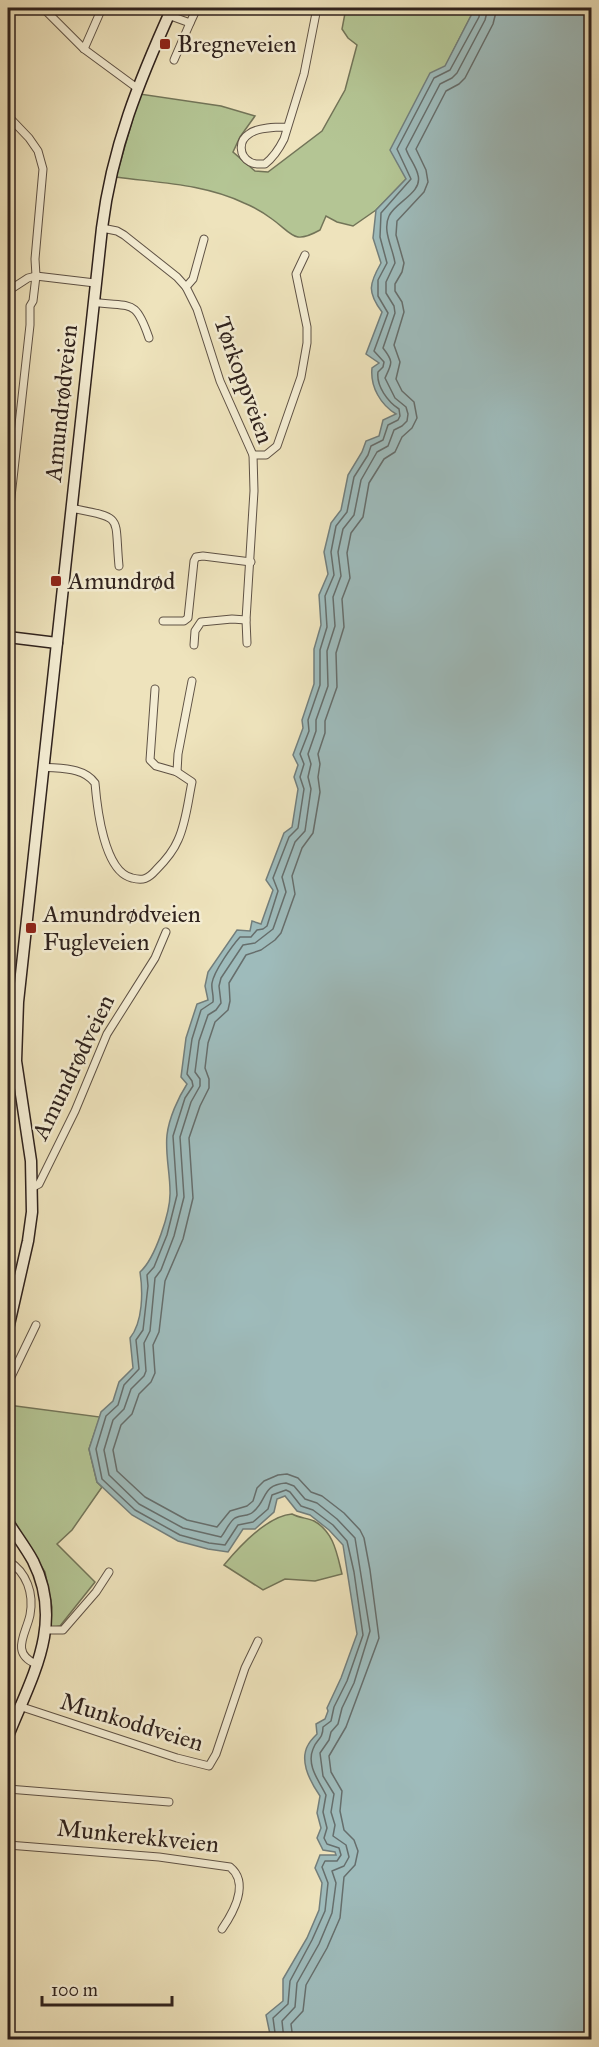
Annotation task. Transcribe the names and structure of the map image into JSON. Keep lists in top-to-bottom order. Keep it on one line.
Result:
{"streets":{"main road":["Amundrødveien"],"street":["Tørkoppveien","Munkoddveien","Munkerekkveien"]},"crossings":[["Tørkoppveien","Amundrødveien"]],"places":{"transit":["Bregneveien","Amundrød","Amundrødveien Fugleveien"]},"scale_bar":"100 m"}
